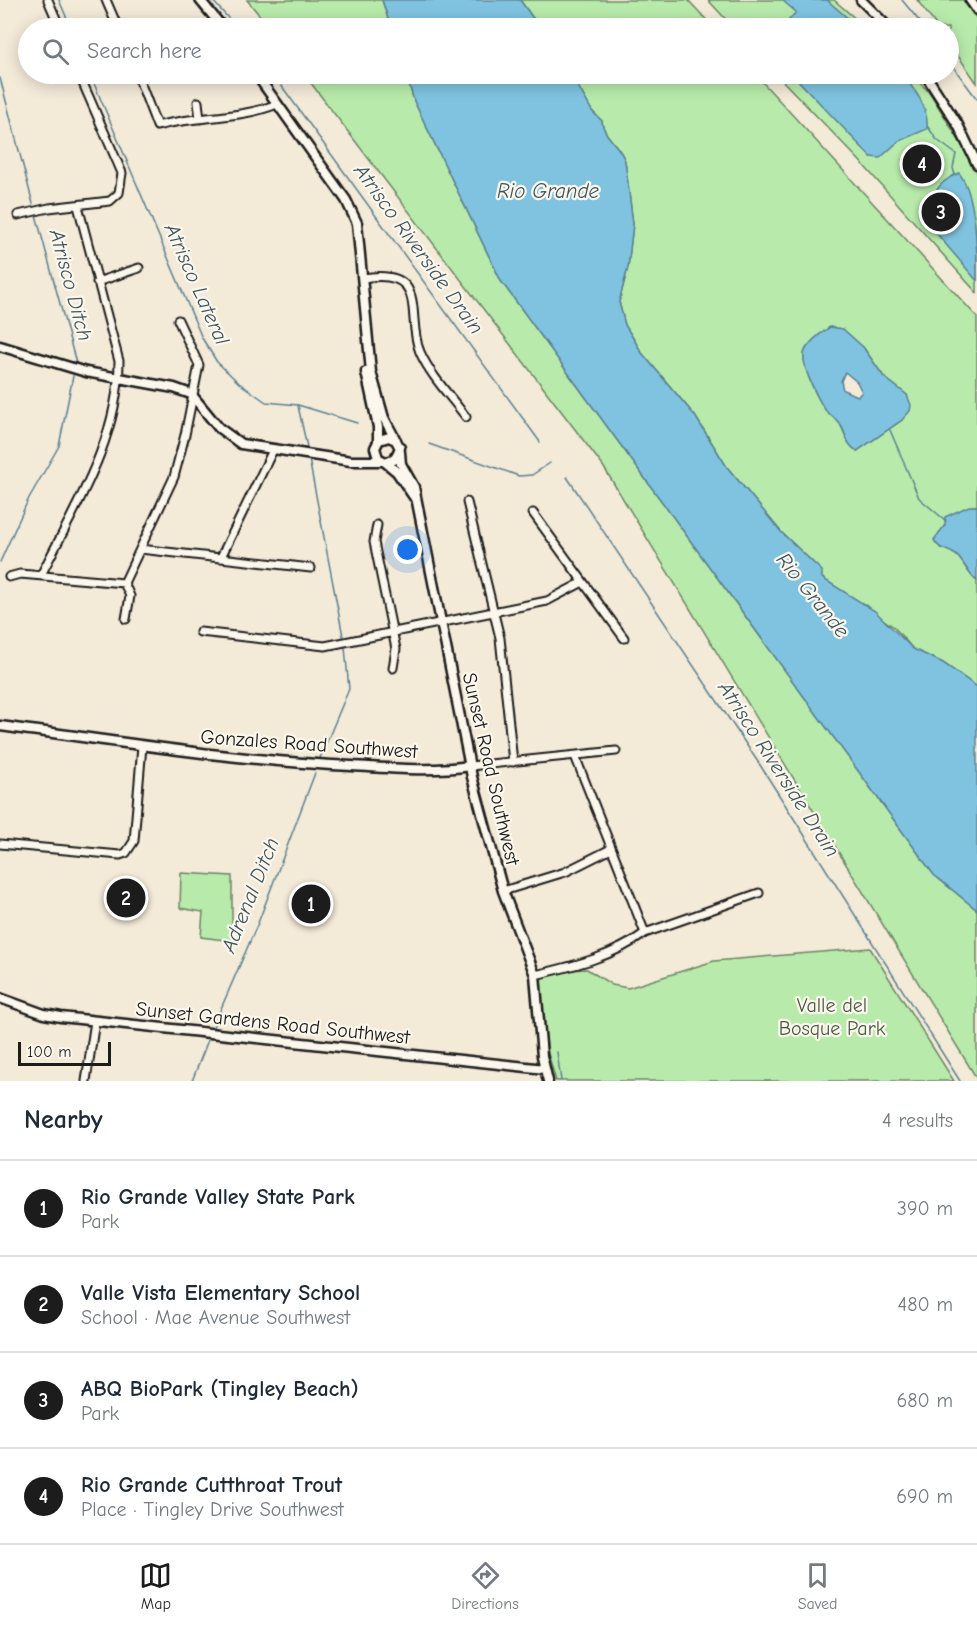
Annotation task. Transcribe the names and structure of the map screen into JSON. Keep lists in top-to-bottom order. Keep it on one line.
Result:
{"streets":{"street":["Gonzales Road Southwest","Sunset Road Southwest","Sunset Gardens Road Southwest"]},"crossings":[["Gonzales Road Southwest","Sunset Road Southwest"],["Sunset Road Southwest","Sunset Gardens Road Southwest"]],"water":["Rio Grande","Atrisco Riverside Drain","Atrisco Lateral","Atrisco Ditch","Adrenal Ditch"],"parks":["Valle del Bosque Park"],"scale_bar":"100 m","page":{"search":"Search here","pins":["4","3","2","1"],"scale":"100 m","heading":["Nearby","4 results"],"list":[{"mark":"1","name":"Rio Grande Valley State Park","note":"Park","value":"390 m"},{"mark":"2","name":"Valle Vista Elementary School","note":"School · Mae Avenue Southwest","value":"480 m"},{"mark":"3","name":"ABQ BioPark (Tingley Beach)","note":"Park","value":"680 m"},{"mark":"4","name":"Rio Grande Cutthroat Trout","note":"Place · Tingley Drive Southwest","value":"690 m"}],"nav":["Map","Directions","Saved"]}}
